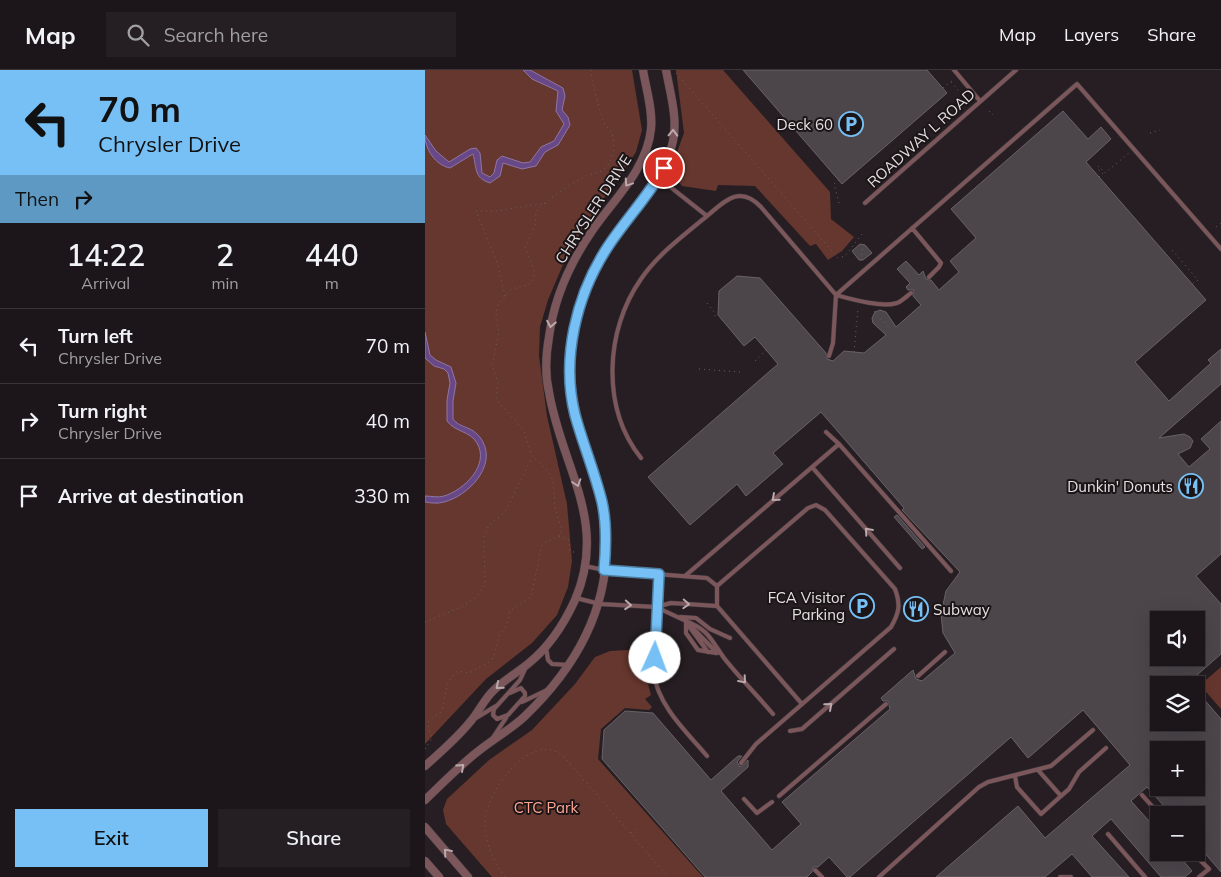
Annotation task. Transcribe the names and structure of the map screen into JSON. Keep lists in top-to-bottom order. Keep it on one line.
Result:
{"streets":{"street":["CHRYSLER DRIVE"],"lane":["ROADWAY L ROAD"]},"parks":["CTC Park"],"places":{"parking":["Deck 60","FCA Visitor Parking"],"restaurant":["Dunkin' Donuts","Subway"]},"page":{"header":"Map","search":"Search here","nav":["Map","Layers","Share"],"turn":["70 m","Chrysler Drive"],"then":"Then","eta":["14:22","Arrival","2","min","440","m"],"list":[{"name":"Turn left","note":"Chrysler Drive","value":"70 m"},{"name":"Turn right","note":"Chrysler Drive","value":"40 m"},{"name":"Arrive at destination","value":"330 m"}],"map_buttons":["+","−"],"buttons":["Exit","Share"]}}
